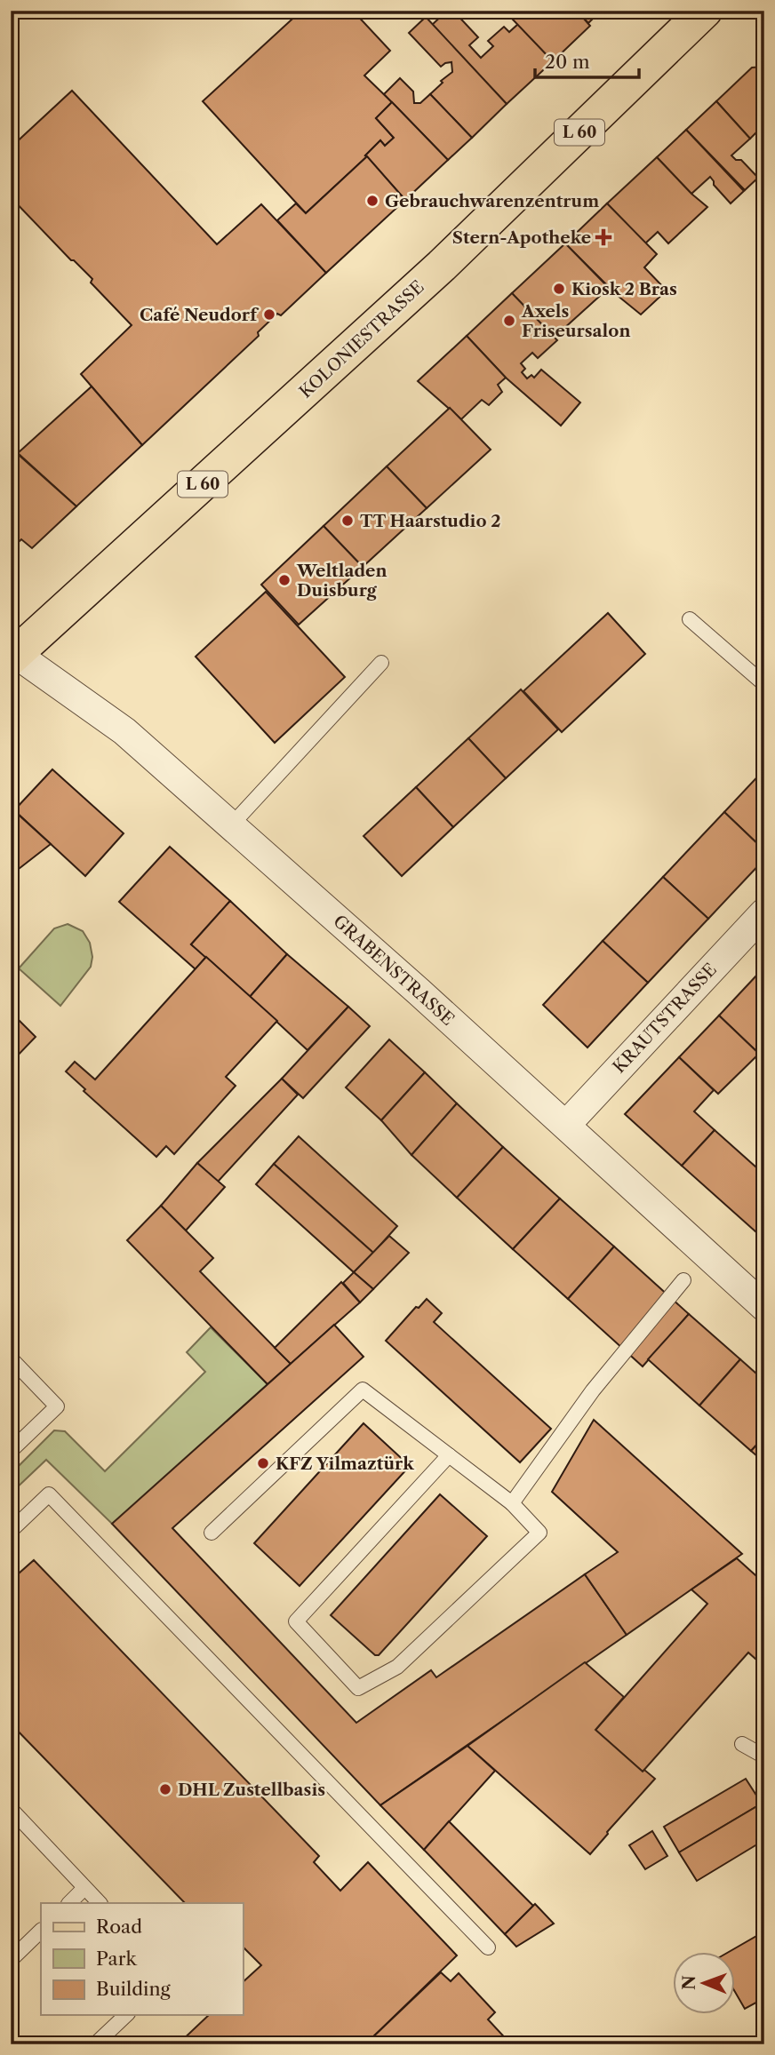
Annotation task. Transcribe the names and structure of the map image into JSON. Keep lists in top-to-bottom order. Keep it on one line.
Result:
{"streets":{"main road":["L 60","KOLONIESTRASSE"],"street":["GRABENSTRASSE","KRAUTSTRASSE"]},"crossings":[["KOLONIESTRASSE","GRABENSTRASSE"],["GRABENSTRASSE","KRAUTSTRASSE"]],"places":{"other":["Gebrauchwarenzentrum","Kiosk 2 Bras","Café Neudorf","Axels Friseursalon","TT Haarstudio 2","Weltladen Duisburg","KFZ Yilmaztürk","DHL Zustellbasis"],"health":["Stern-Apotheke"]},"legend":["Road","Park","Building"],"scale_bar":"20 m","north":"left"}
